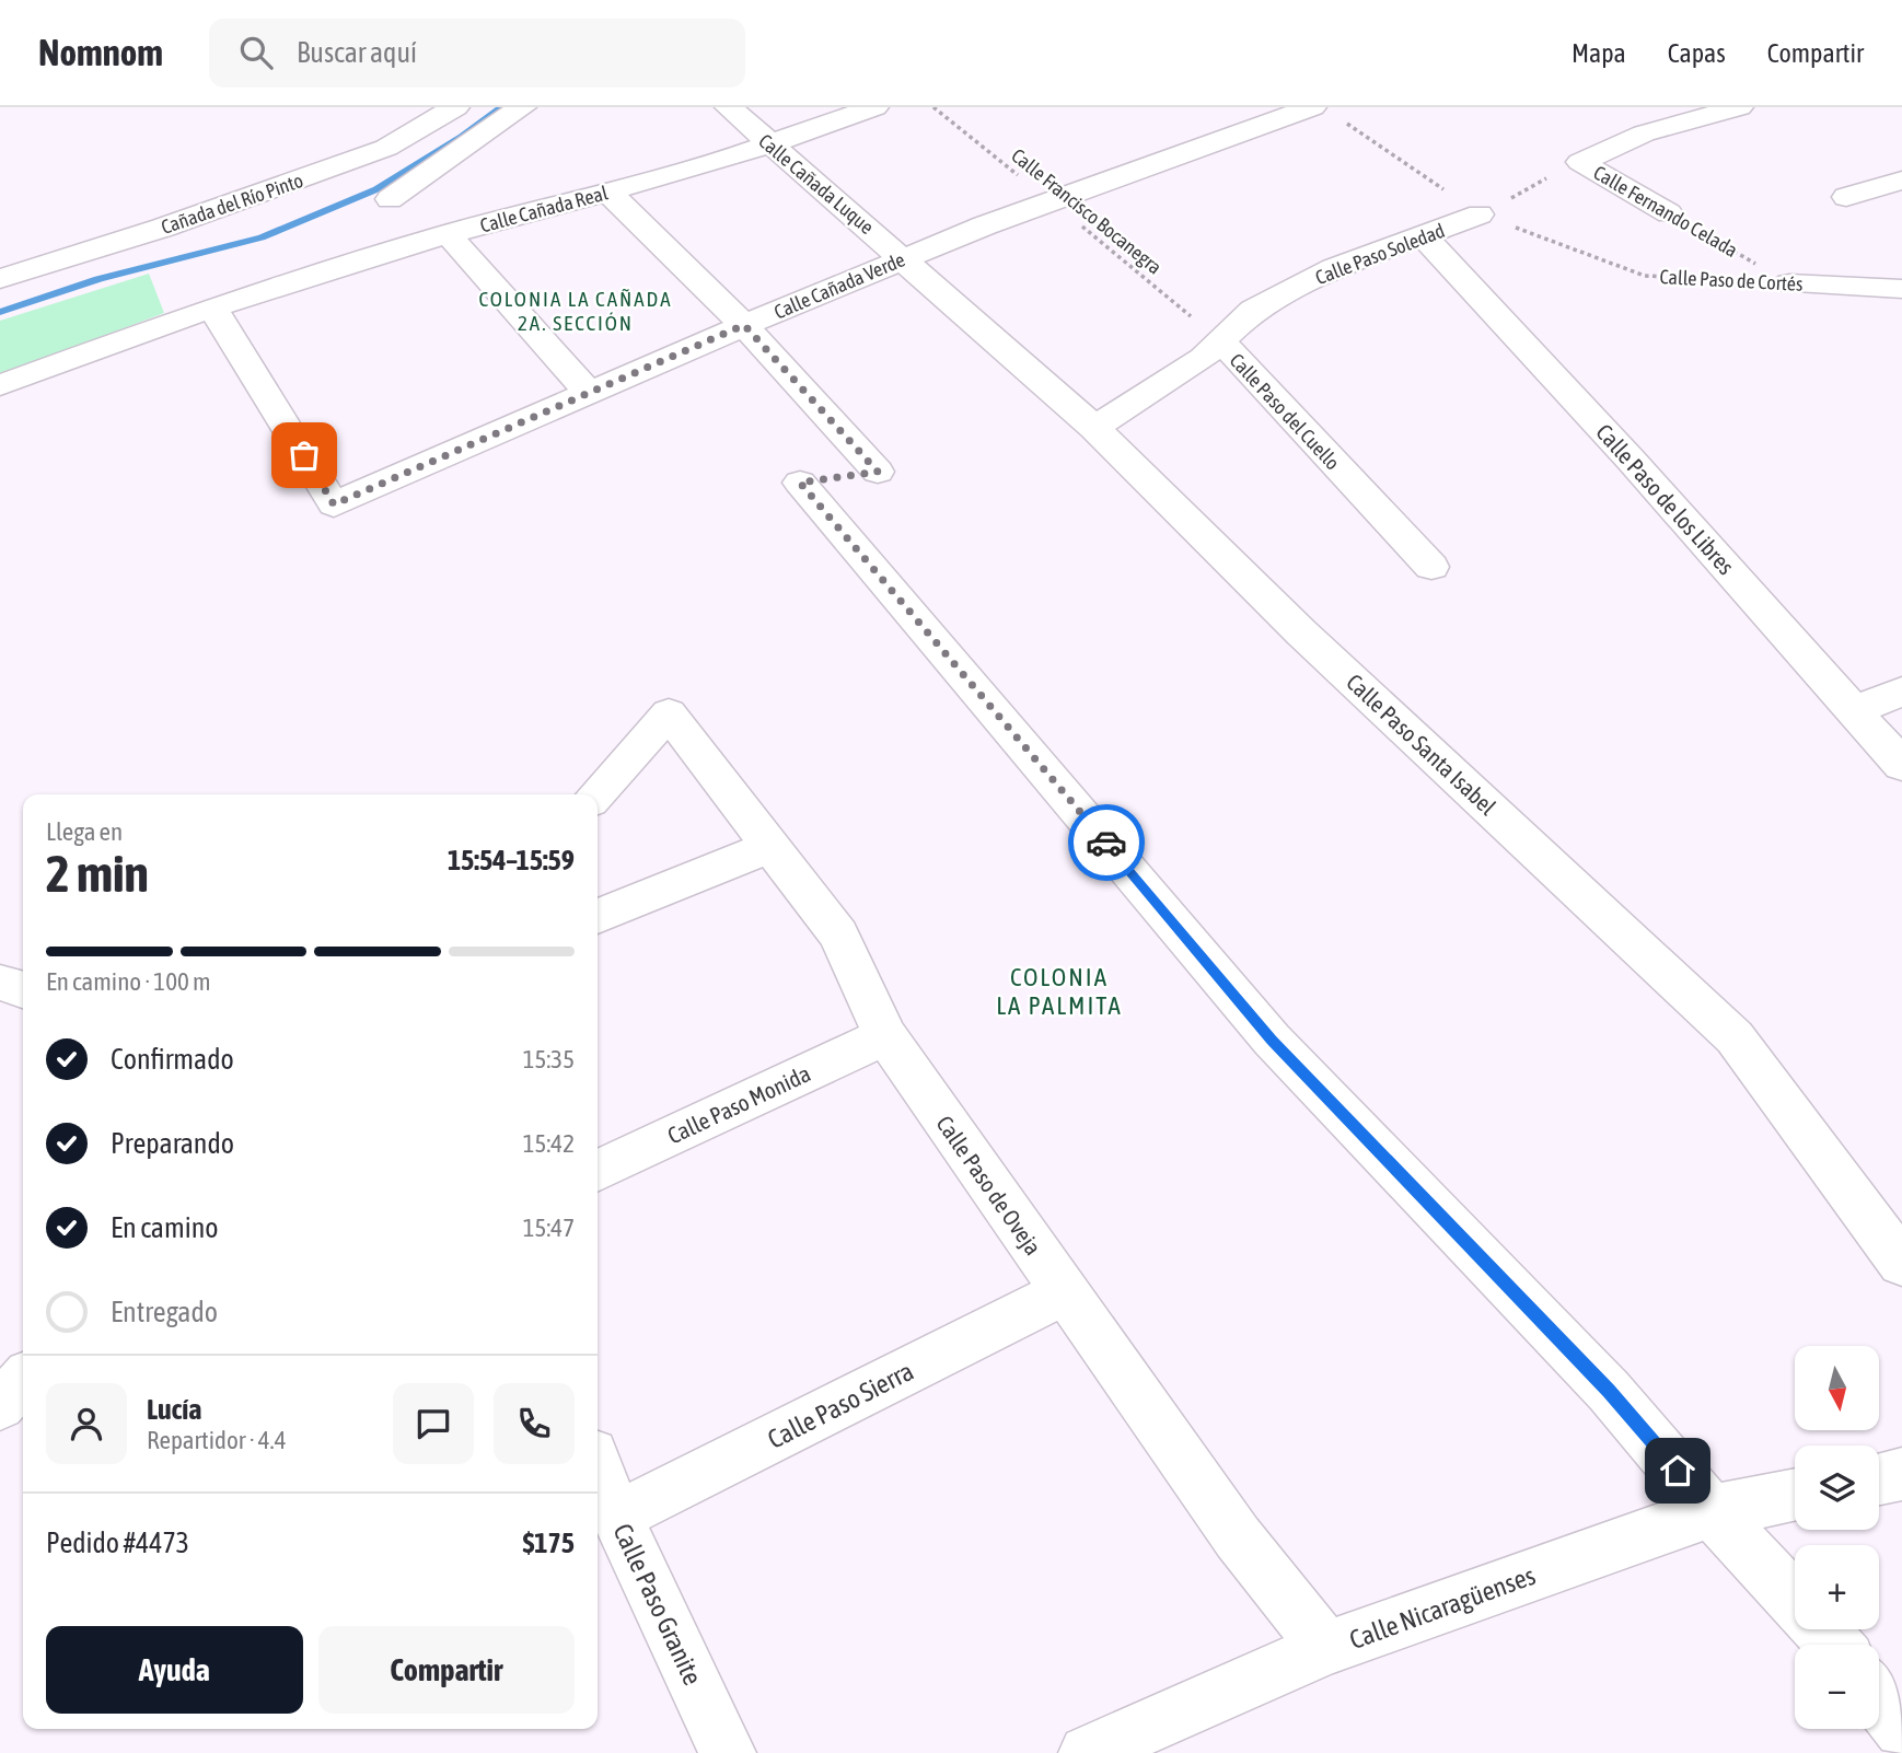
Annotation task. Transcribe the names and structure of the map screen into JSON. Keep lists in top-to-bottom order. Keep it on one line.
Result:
{"streets":{"street":["Calle Cañada Luque","Cañada del Río Pinto","Calle Cañada Real","Calle Fernando Celada","Calle Paso Soledad","Calle Paso de Cortés","Calle Cañada Verde","Calle Paso del Cuello","Calle Paso de los Libres","Calle Paso Santa Isabel","Calle Paso Monida","Calle Paso de Oveja","Calle Paso Sierra","Calle Paso Granite","Calle Nicaragüenses"],"path":["Calle Francisco Bocanegra"]},"crossings":[["Calle Cañada Luque","Calle Cañada Real"],["Calle Cañada Luque","Calle Cañada Verde"],["Calle Cañada Luque","Calle Paso Santa Isabel"],["Calle Cañada Real","Calle Cañada Verde"],["Calle Francisco Bocanegra","Calle Paso Soledad"],["Calle Francisco Bocanegra","Calle Cañada Verde"],["Calle Francisco Bocanegra","Calle Paso del Cuello"],["Calle Fernando Celada","Calle Paso de Cortés"],["Calle Paso Soledad","Calle Paso de Cortés"],["Calle Paso Soledad","Calle Paso del Cuello"],["Calle Paso Soledad","Calle Paso de los Libres"],["Calle Paso Soledad","Calle Paso Santa Isabel"],["Calle Cañada Verde","Calle Paso Santa Isabel"],["Calle Paso Monida","Calle Paso de Oveja"],["Calle Paso de Oveja","Calle Paso Sierra"],["Calle Paso de Oveja","Calle Nicaragüenses"],["Calle Paso Sierra","Calle Paso Granite"]],"districts":["COLONIA LA CAÑADA 2A. SECCIÓN","COLONIA LA PALMITA"],"north":"bottom","page":{"header":"Nomnom","search":"Buscar aquí","nav":["Mapa","Capas","Compartir"],"heading":["2 min","Llega en","15:54–15:59"],"panel":["Lucía","Repartidor · 4.4","Pedido #4473","$175"],"bar":"En camino · 100 m","list":[["Confirmado","15:35"],["Preparando","15:42"],["En camino","15:47"],"Entregado"],"map_buttons":["+","−"],"buttons":["Ayuda","Compartir"]}}
